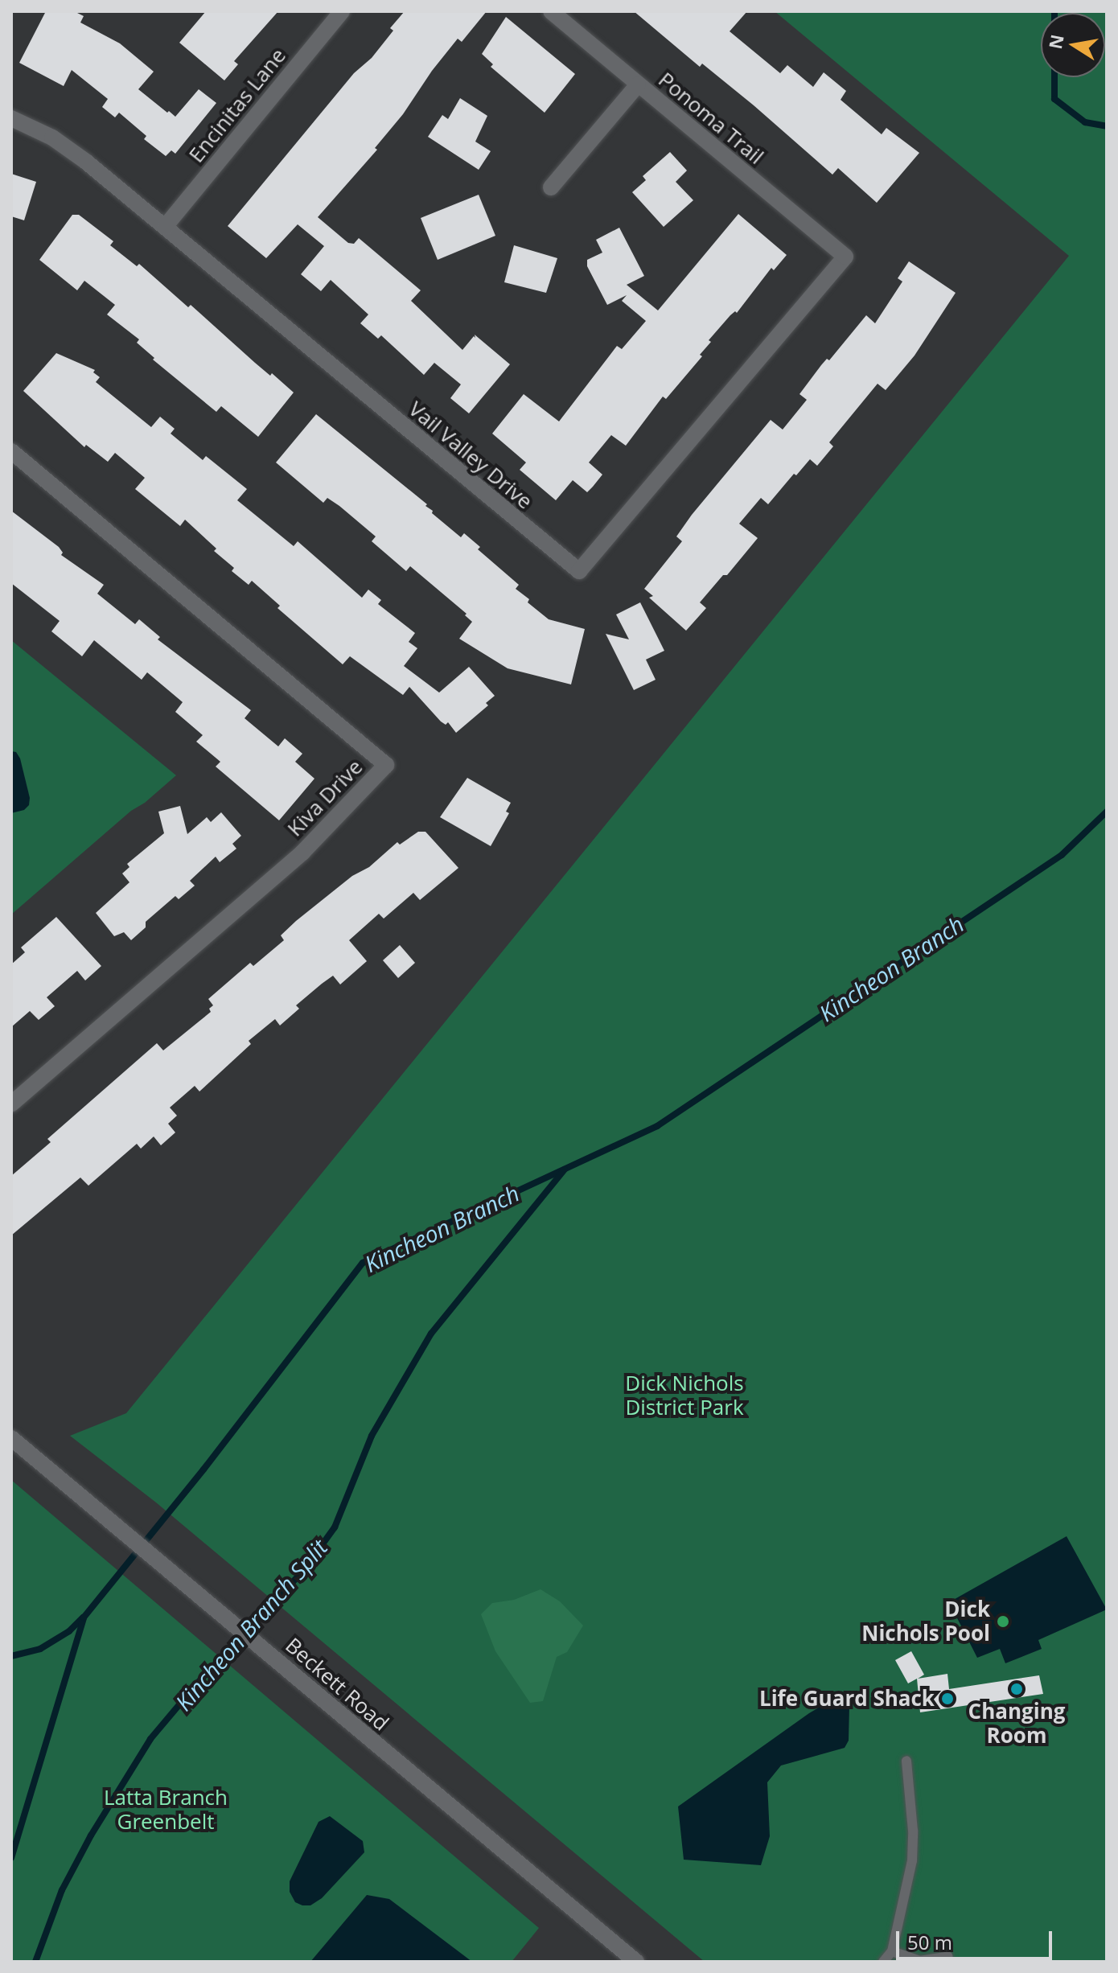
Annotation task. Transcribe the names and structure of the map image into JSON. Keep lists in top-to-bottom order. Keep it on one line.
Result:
{"streets":{"street":["Encinitas Lane","Ponoma Trail","Vail Valley Drive","Kiva Drive","Beckett Road"]},"crossings":[["Encinitas Lane","Vail Valley Drive"],["Ponoma Trail","Vail Valley Drive"]],"water":["Kincheon Branch","Kincheon Branch Split"],"parks":["Dick Nichols District Park","Latta Branch Greenbelt"],"places":["Dick Nichols Pool","Changing Room","Life Guard Shack"],"scale_bar":"50 m","north":"left"}
